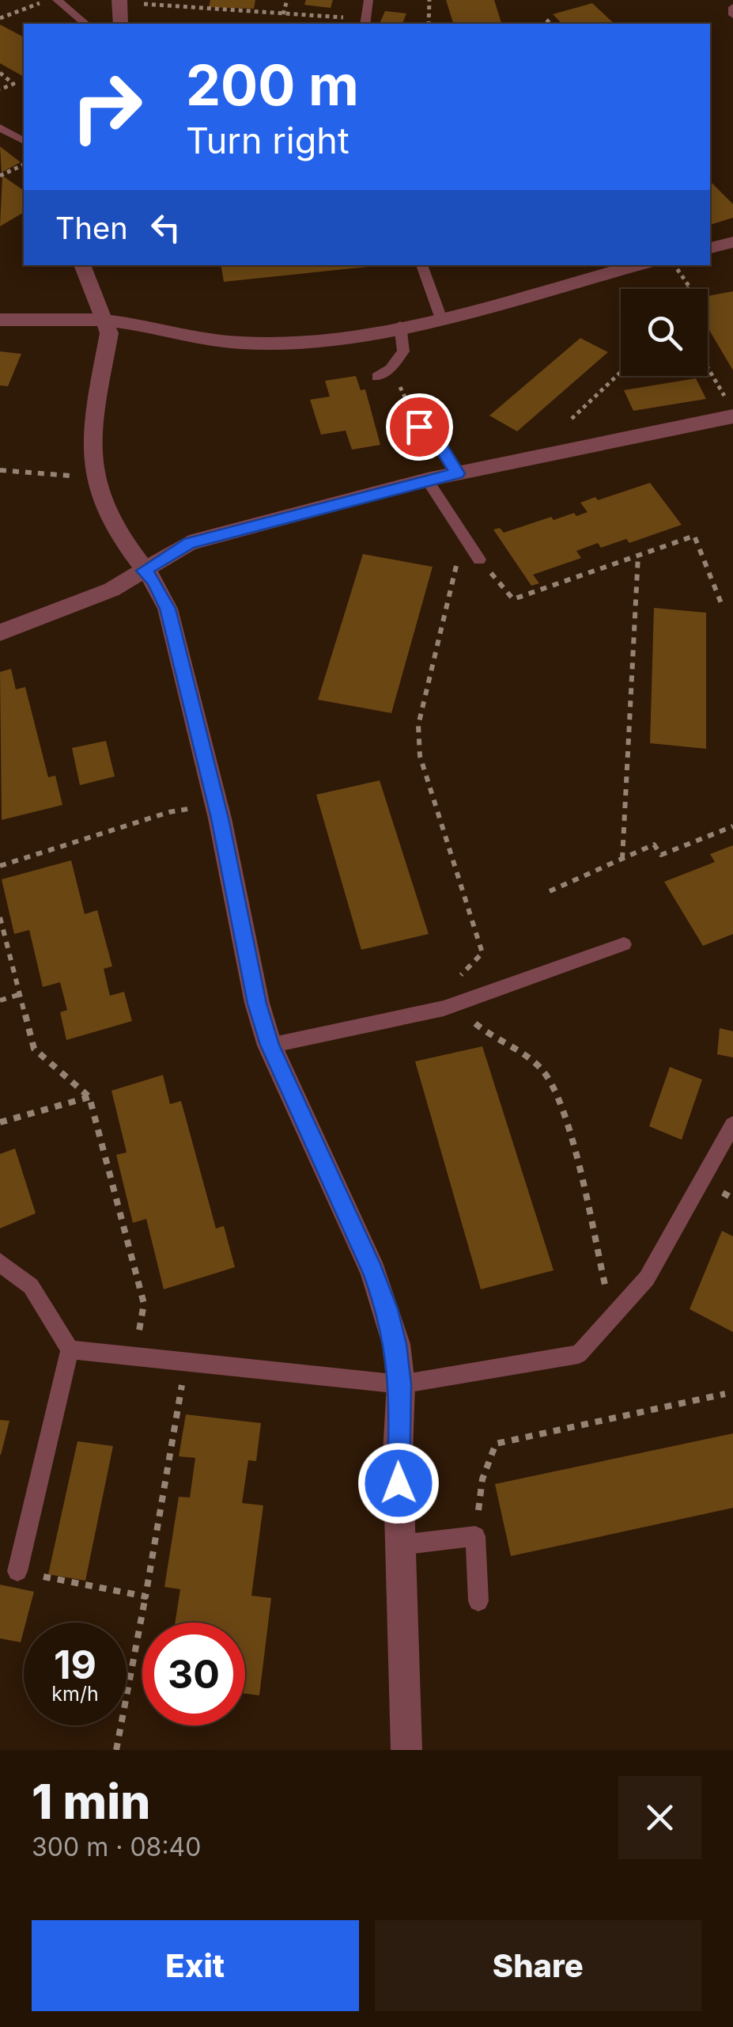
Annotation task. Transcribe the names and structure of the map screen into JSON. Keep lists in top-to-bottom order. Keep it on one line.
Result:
{"page":{"turn":["200 m","Turn right"],"then":"Then","speed":"19 km/h","limit":"30","heading":["1 min","300 m · 08:40"],"buttons":["Exit","Share"]}}
